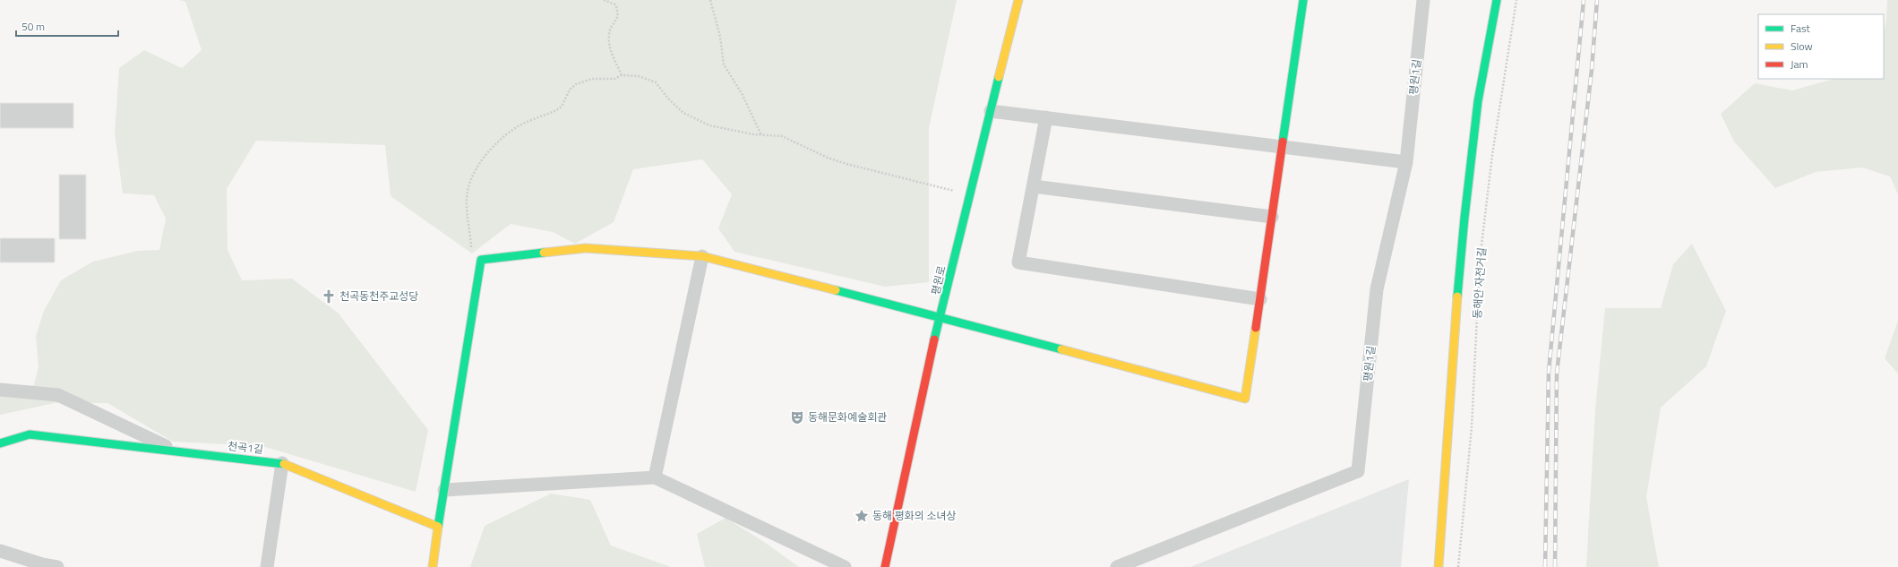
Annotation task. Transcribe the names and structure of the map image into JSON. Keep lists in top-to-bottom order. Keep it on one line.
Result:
{"streets":{"street":["평원1길","평원로","천곡1길"],"path":["동해안 자전거길"]},"places":{"church":["천곡동천주교성당"],"theatre":["동해문화예술회관"],"place":["동해 평화의 소녀상"]},"legend":["Fast","Slow","Jam"],"scale_bar":"50 m"}
